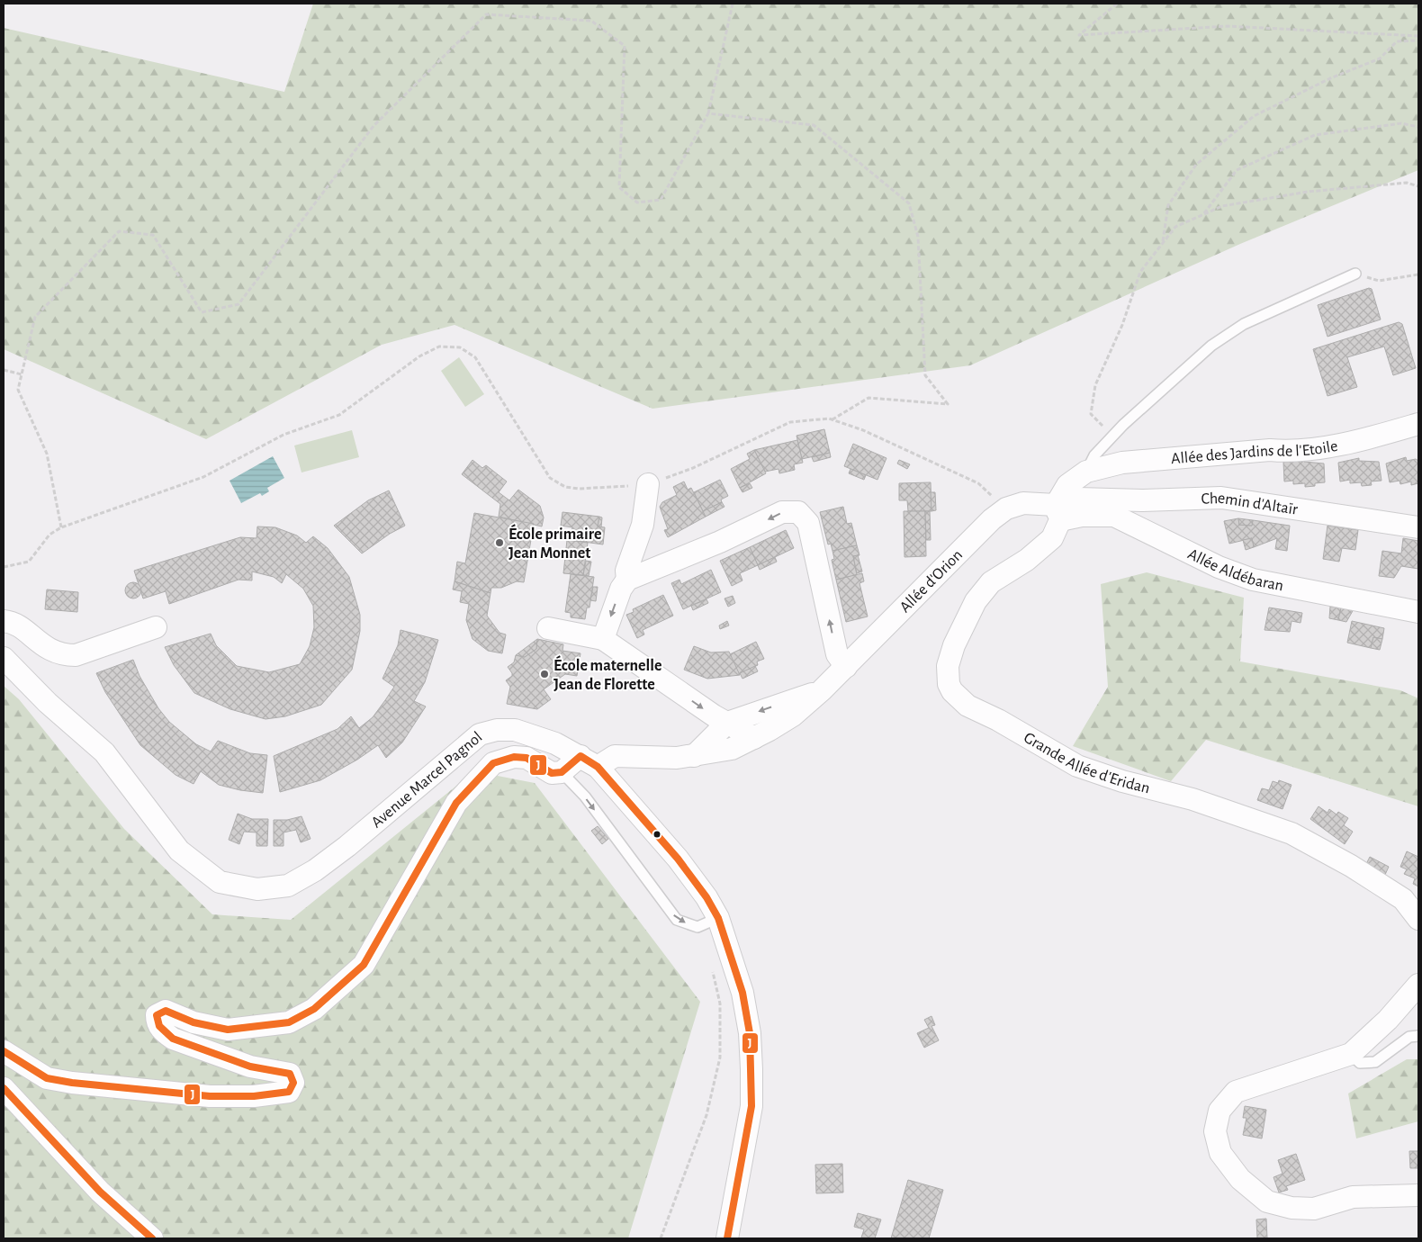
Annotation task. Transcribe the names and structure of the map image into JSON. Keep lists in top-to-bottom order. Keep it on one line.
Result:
{"streets":{"street":["Allée des Jardins de l'Etoile","Chemin d'Altaïr","Allée Aldébaran","Allée d'Orion","Grande Allée d'Eridan","Avenue Marcel Pagnol"]},"crossings":[["Allée des Jardins de l'Etoile","Chemin d'Altaïr"],["Allée des Jardins de l'Etoile","Allée Aldébaran"],["Allée des Jardins de l'Etoile","Allée d'Orion"],["Allée des Jardins de l'Etoile","Grande Allée d'Eridan"],["Chemin d'Altaïr","Allée Aldébaran"],["Chemin d'Altaïr","Allée d'Orion"],["Chemin d'Altaïr","Grande Allée d'Eridan"],["Allée Aldébaran","Allée d'Orion"],["Allée Aldébaran","Grande Allée d'Eridan"],["Allée d'Orion","Grande Allée d'Eridan"],["Allée d'Orion","Avenue Marcel Pagnol"]],"places":["École primaire Jean Monnet","École maternelle Jean de Florette"],"lines":["transit line J"]}
